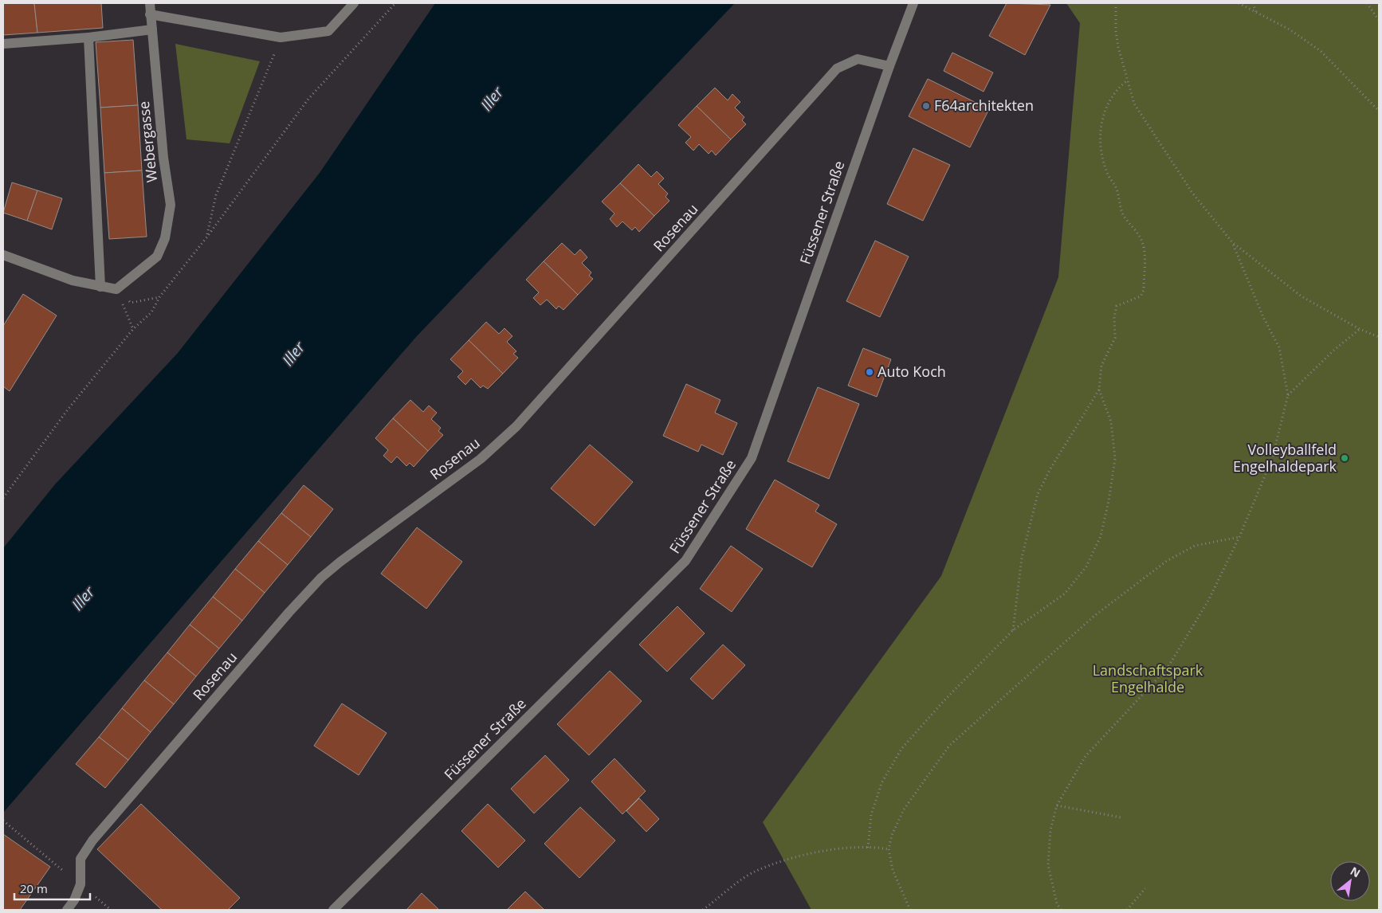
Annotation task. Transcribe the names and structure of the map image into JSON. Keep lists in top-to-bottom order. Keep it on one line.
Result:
{"streets":{"street":["Webergasse","Füssener Straße","Rosenau"]},"crossings":[["Füssener Straße","Rosenau"]],"water":["Iller"],"parks":["Landschaftspark Engelhalde"],"places":["F64architekten","Auto Koch","Volleyballfeld Engelhaldepark"],"scale_bar":"20 m","north":"top right"}
